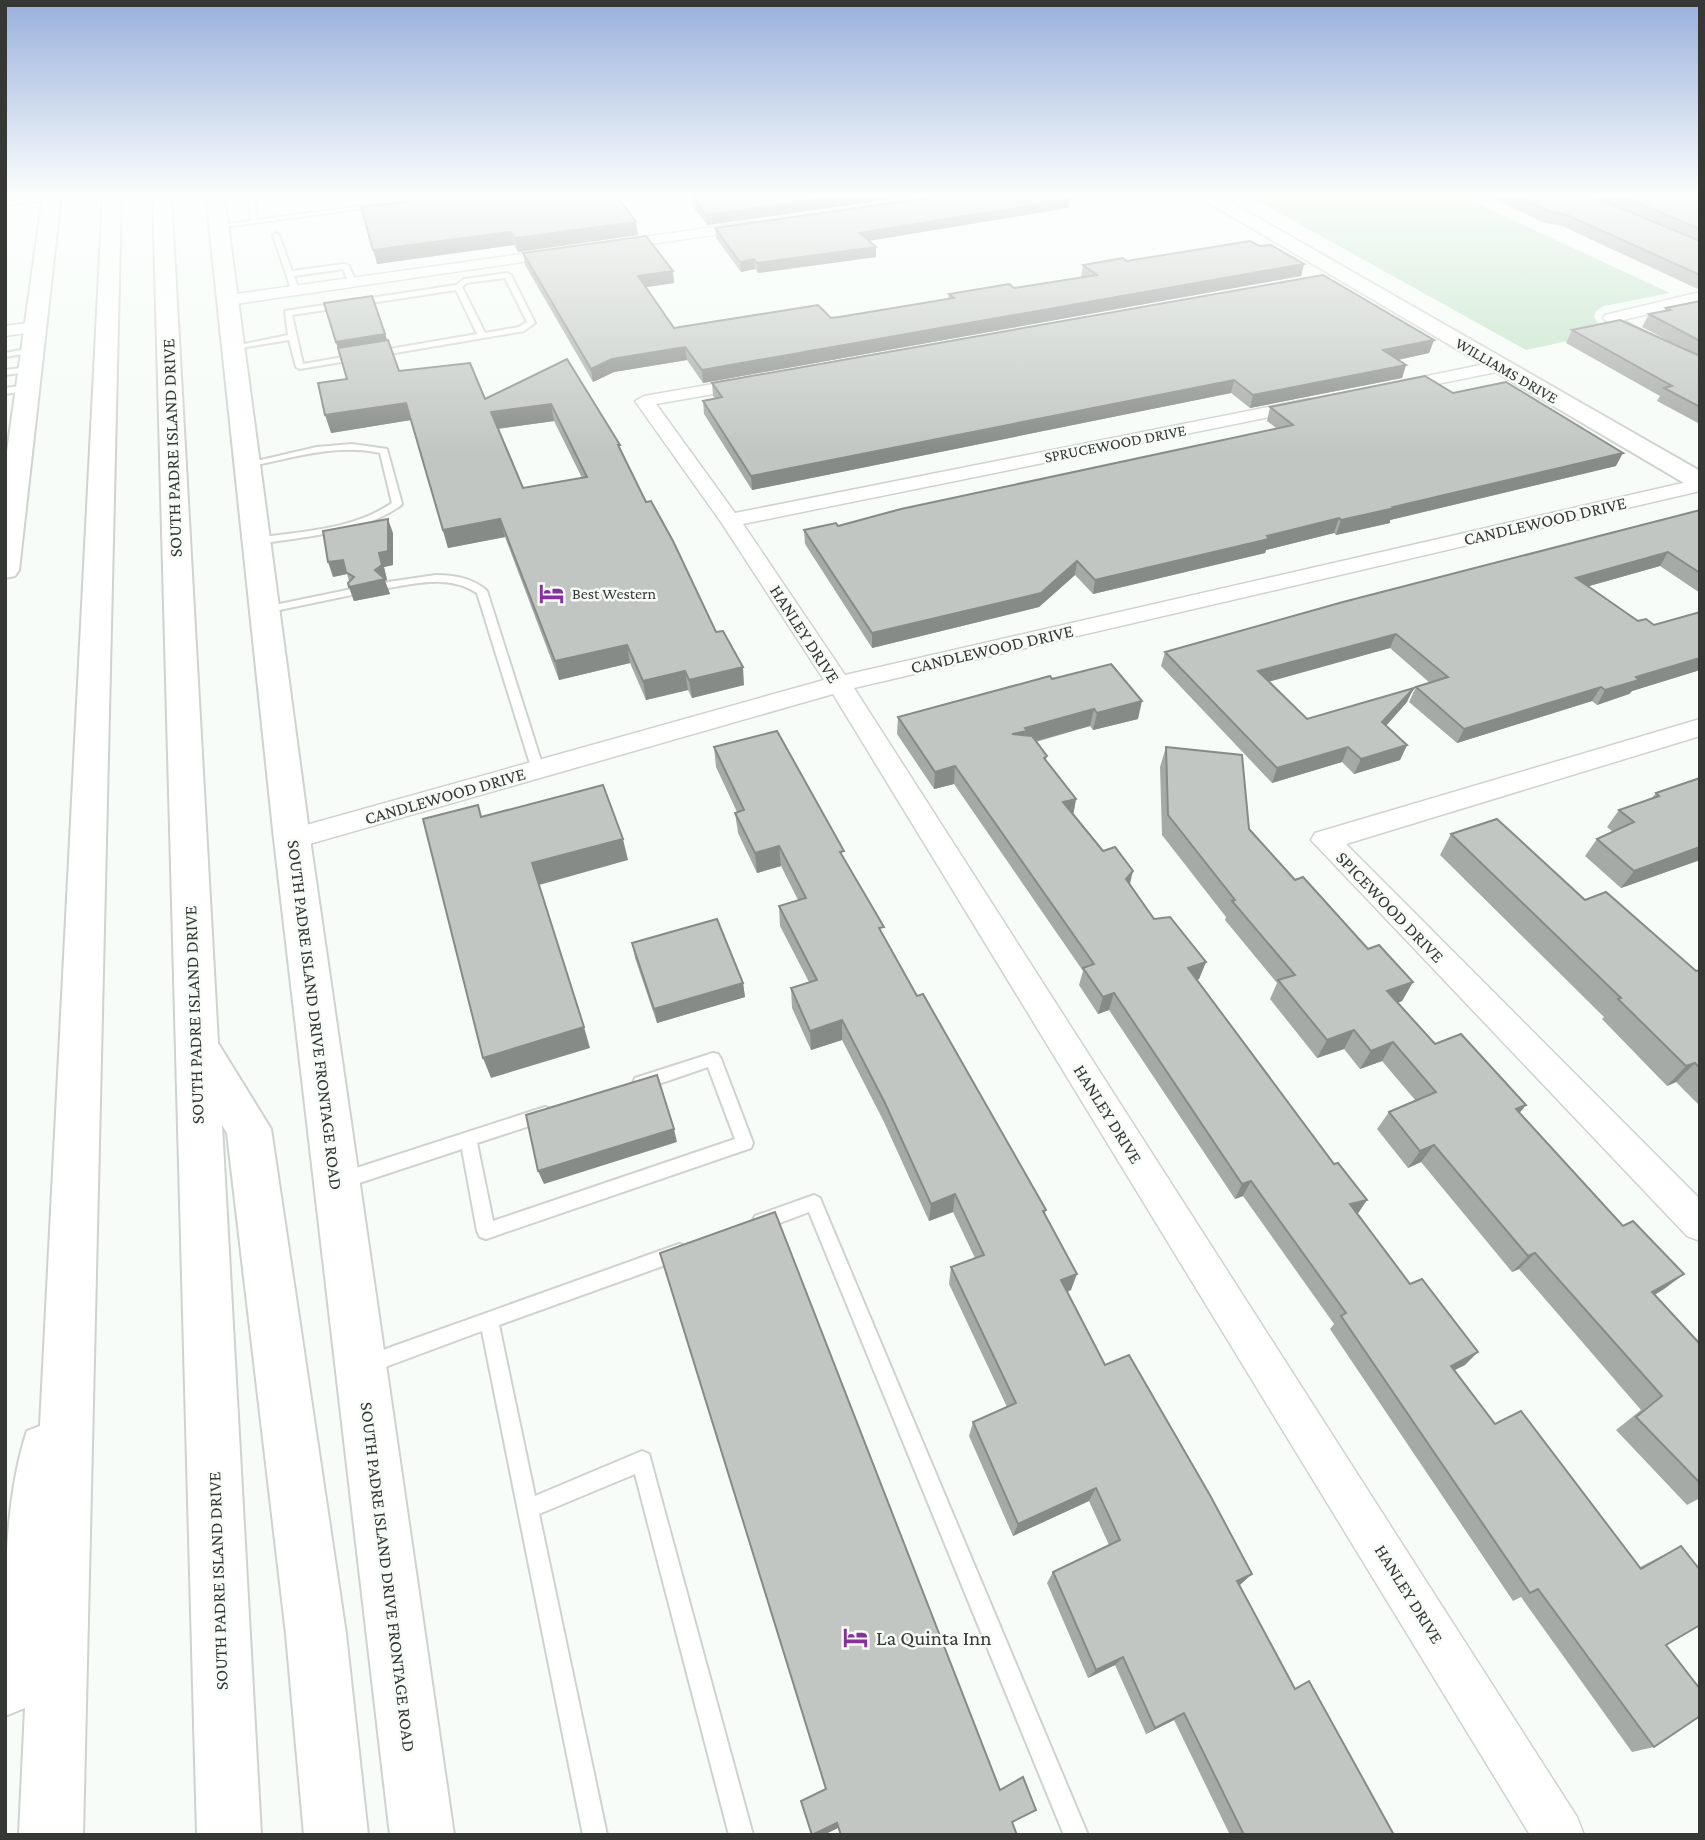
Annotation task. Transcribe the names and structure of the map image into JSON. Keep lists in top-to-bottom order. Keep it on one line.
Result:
{"streets":{"main road":["WILLIAMS DRIVE","SOUTH PADRE ISLAND DRIVE","SOUTH PADRE ISLAND DRIVE FRONTAGE ROAD"],"street":["SPRUCEWOOD DRIVE","CANDLEWOOD DRIVE","HANLEY DRIVE","SPICEWOOD DRIVE"]},"crossings":[["WILLIAMS DRIVE","CANDLEWOOD DRIVE"],["SPRUCEWOOD DRIVE","HANLEY DRIVE"],["CANDLEWOOD DRIVE","HANLEY DRIVE"],["CANDLEWOOD DRIVE","SOUTH PADRE ISLAND DRIVE FRONTAGE ROAD"]],"places":{"hotel":["Best Western","La Quinta Inn"]}}
